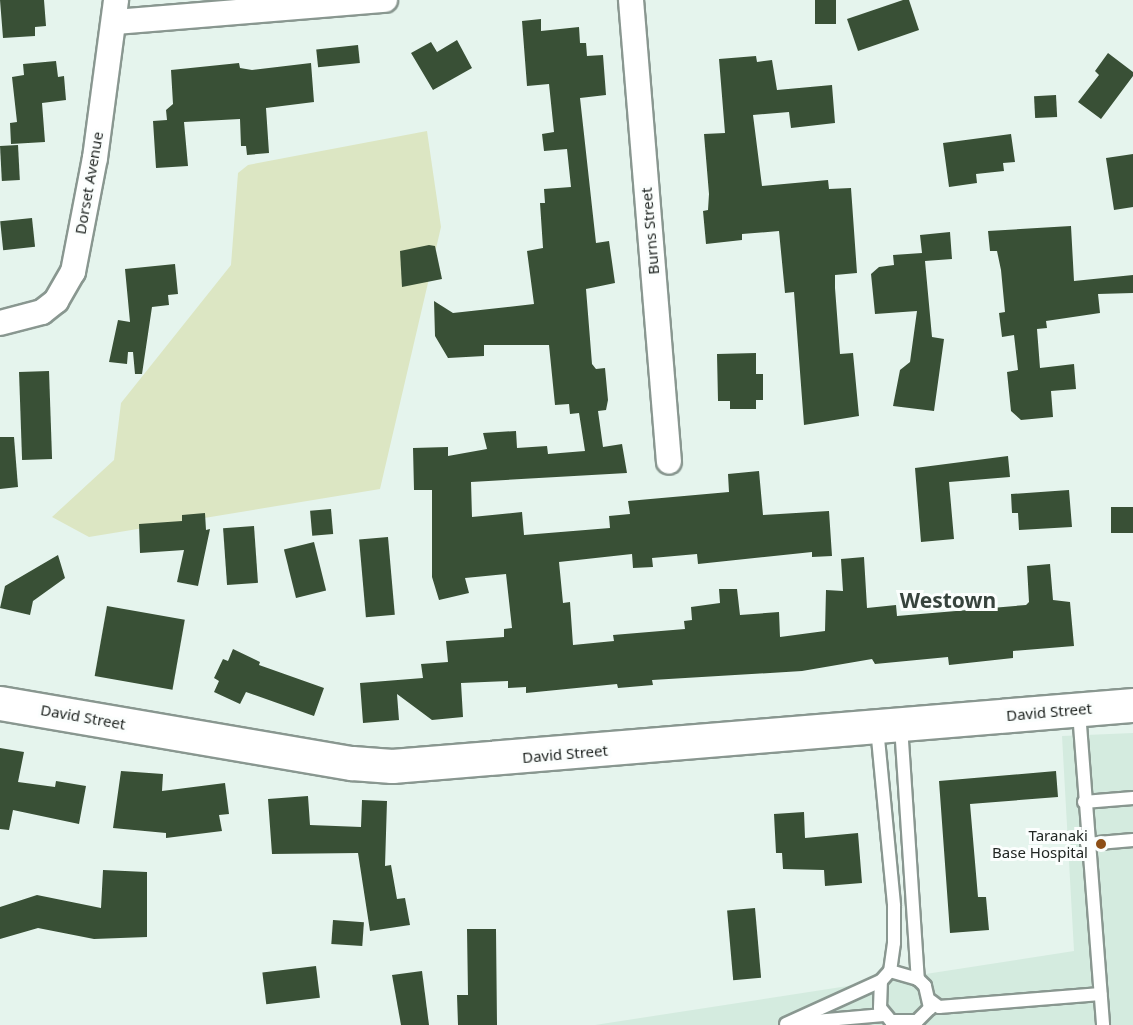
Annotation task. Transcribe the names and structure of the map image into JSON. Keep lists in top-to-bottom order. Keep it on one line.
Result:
{"streets":{"street":["Dorset Avenue","Burns Street","David Street"]},"districts":["Westown"],"places":["Taranaki Base Hospital"]}
